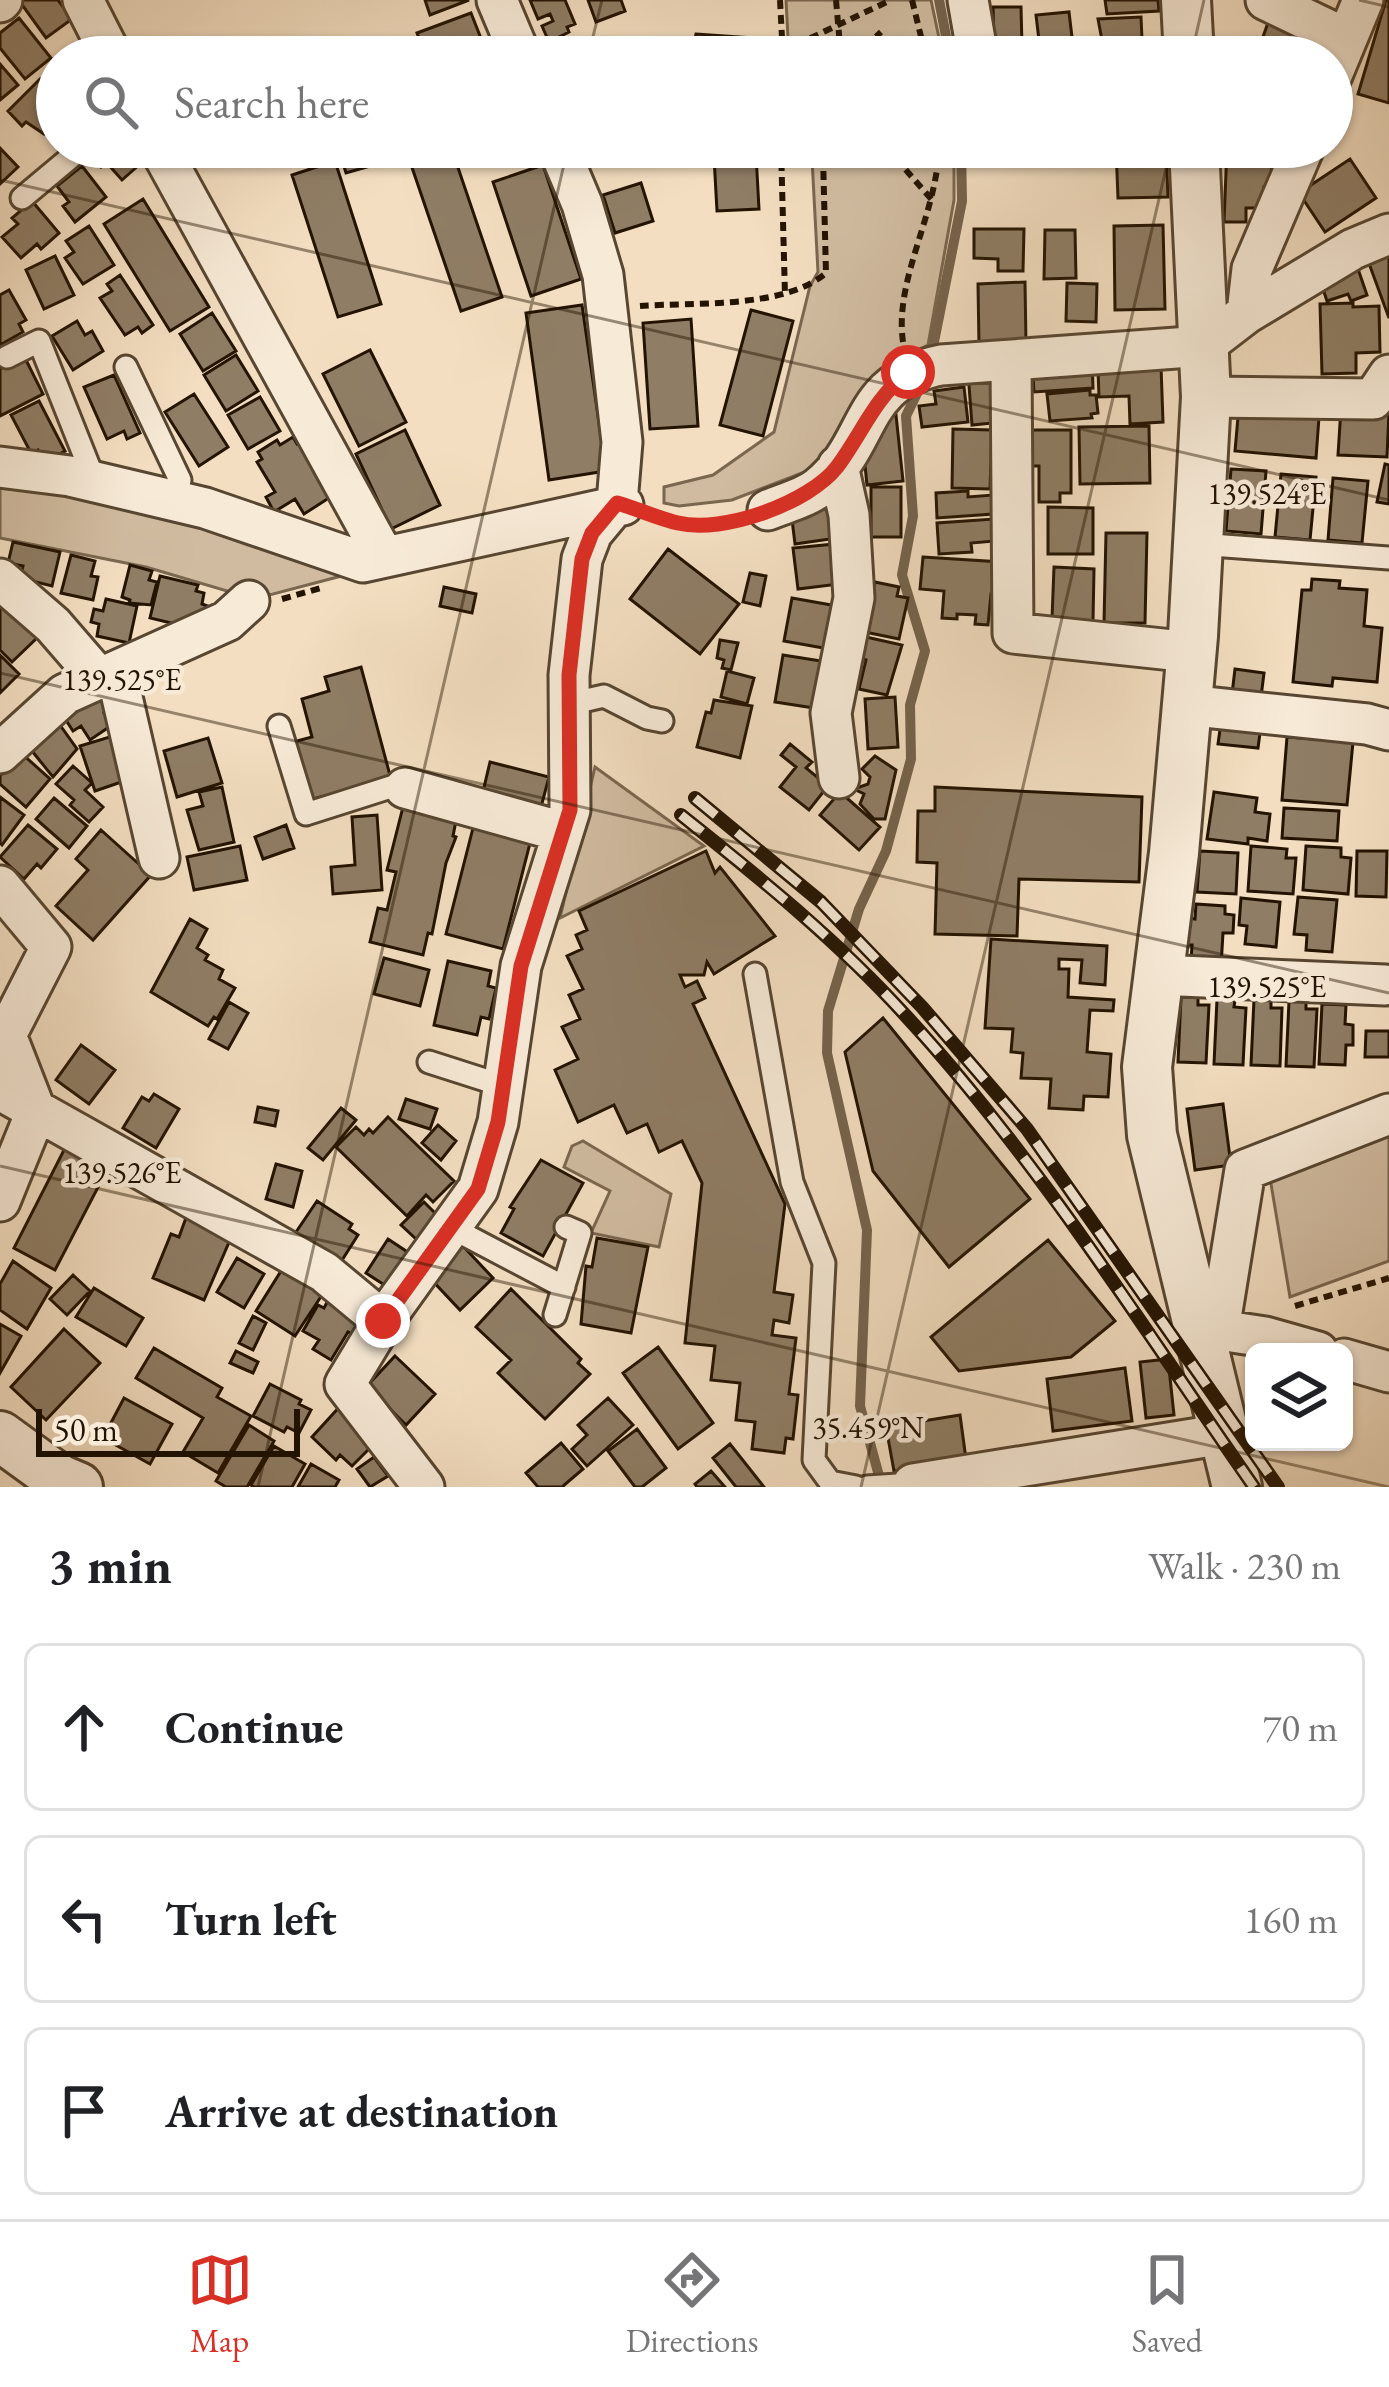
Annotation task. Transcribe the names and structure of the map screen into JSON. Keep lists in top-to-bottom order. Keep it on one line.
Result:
{"scale_bar":"50 m","page":{"search":"Search here","scale":"50 m","heading":["3 min","Walk · 230 m"],"list":[["Continue","70 m"],["Turn left","160 m"],"Arrive at destination"],"nav":["Map","Directions","Saved"]},"coordinates":["139.524°E","139.525°E","139.526°E","35.459°N"]}
